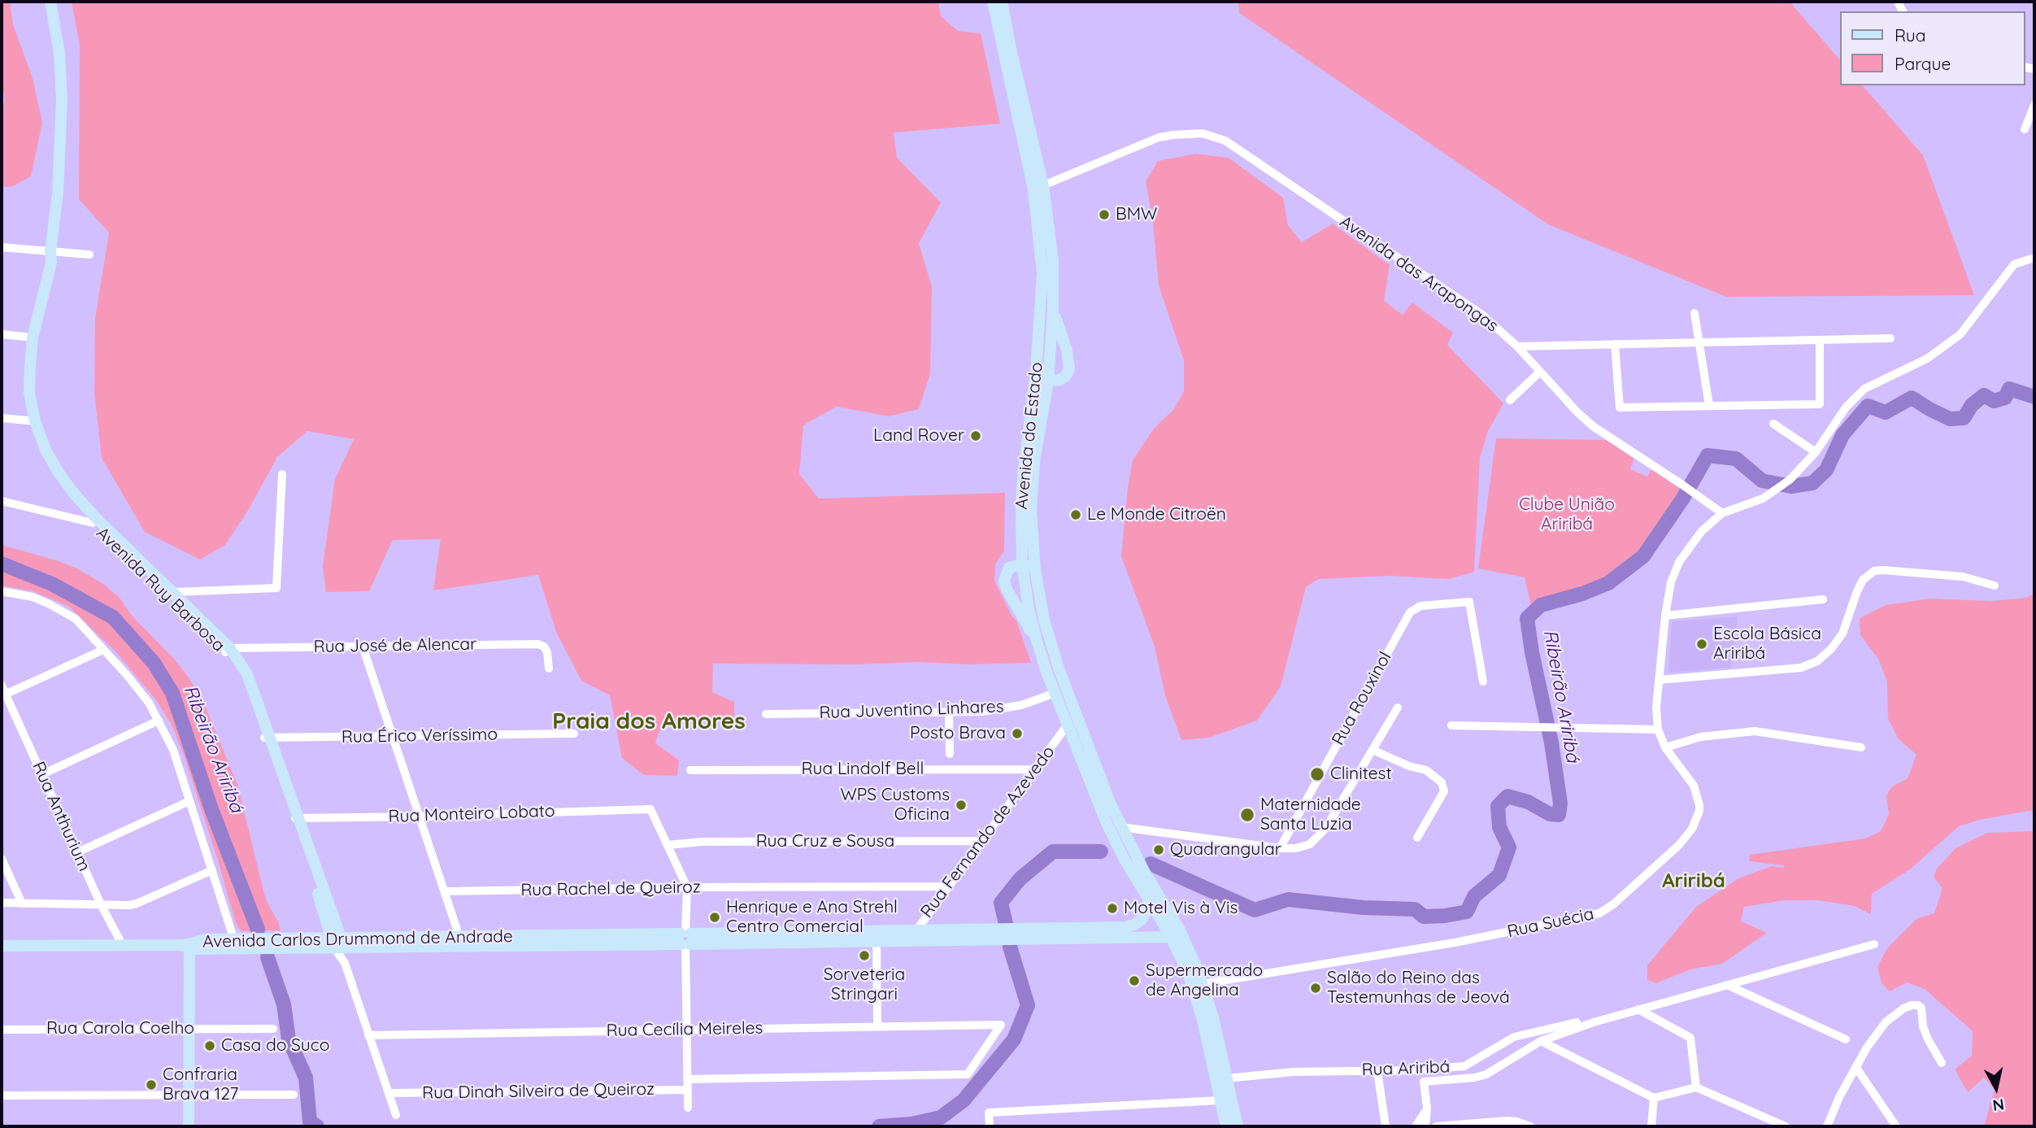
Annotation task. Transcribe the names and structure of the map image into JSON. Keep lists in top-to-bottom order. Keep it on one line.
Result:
{"streets":{"main road":["Avenida do Estado","Avenida Ruy Barbosa","Avenida Carlos Drummond de Andrade"],"street":["Avenida das Arapongas","Rua José de Alencar","Rua Rouxinol","Rua Juventino Linhares","Rua Érico Veríssimo","Rua Lindolf Bell","Rua Monteiro Lobato","Rua Anthurium","Rua Fernando de Azevedo","Rua Cruz e Sousa","Rua Rachel de Queiroz","Rua Suécia","Rua Carola Coelho","Rua Cecília Meireles","Rua Ariribá","Rua Dinah Silveira de Queiroz"]},"crossings":[["Avenida das Arapongas","Avenida do Estado"],["Avenida das Arapongas","Rua Suécia"],["Avenida do Estado","Rua Juventino Linhares"],["Avenida do Estado","Rua Fernando de Azevedo"],["Avenida Ruy Barbosa","Rua José de Alencar"],["Avenida Ruy Barbosa","Rua Érico Veríssimo"],["Avenida Ruy Barbosa","Rua Monteiro Lobato"],["Avenida Ruy Barbosa","Avenida Carlos Drummond de Andrade"],["Avenida Ruy Barbosa","Rua Cecília Meireles"],["Avenida Ruy Barbosa","Rua Dinah Silveira de Queiroz"],["Rua Lindolf Bell","Rua Fernando de Azevedo"],["Rua Monteiro Lobato","Rua Cruz e Sousa"],["Rua Anthurium","Avenida Carlos Drummond de Andrade"],["Rua Fernando de Azevedo","Rua Cruz e Sousa"],["Rua Fernando de Azevedo","Rua Rachel de Queiroz"],["Rua Fernando de Azevedo","Avenida Carlos Drummond de Andrade"]],"districts":["Praia dos Amores","Ariribá"],"water":["Ribeirão Ariribá"],"parks":["Clube União Ariribá"],"places":["BMW","Land Rover","Le Monde Citroën","Escola Básica Ariribá","Posto Brava","Clinitest","WPS Customs Oficina","Maternidade Santa Luzia","Quadrangular","Motel Vis à Vis","Henrique e Ana Strehl Centro Comercial","Sorveteria Stringari","Supermercado de Angelina","Salão do Reino das Testemunhas de Jeová","Casa do Suco","Confraria Brava 127"],"legend":["Rua","Parque"],"north":"bottom"}
